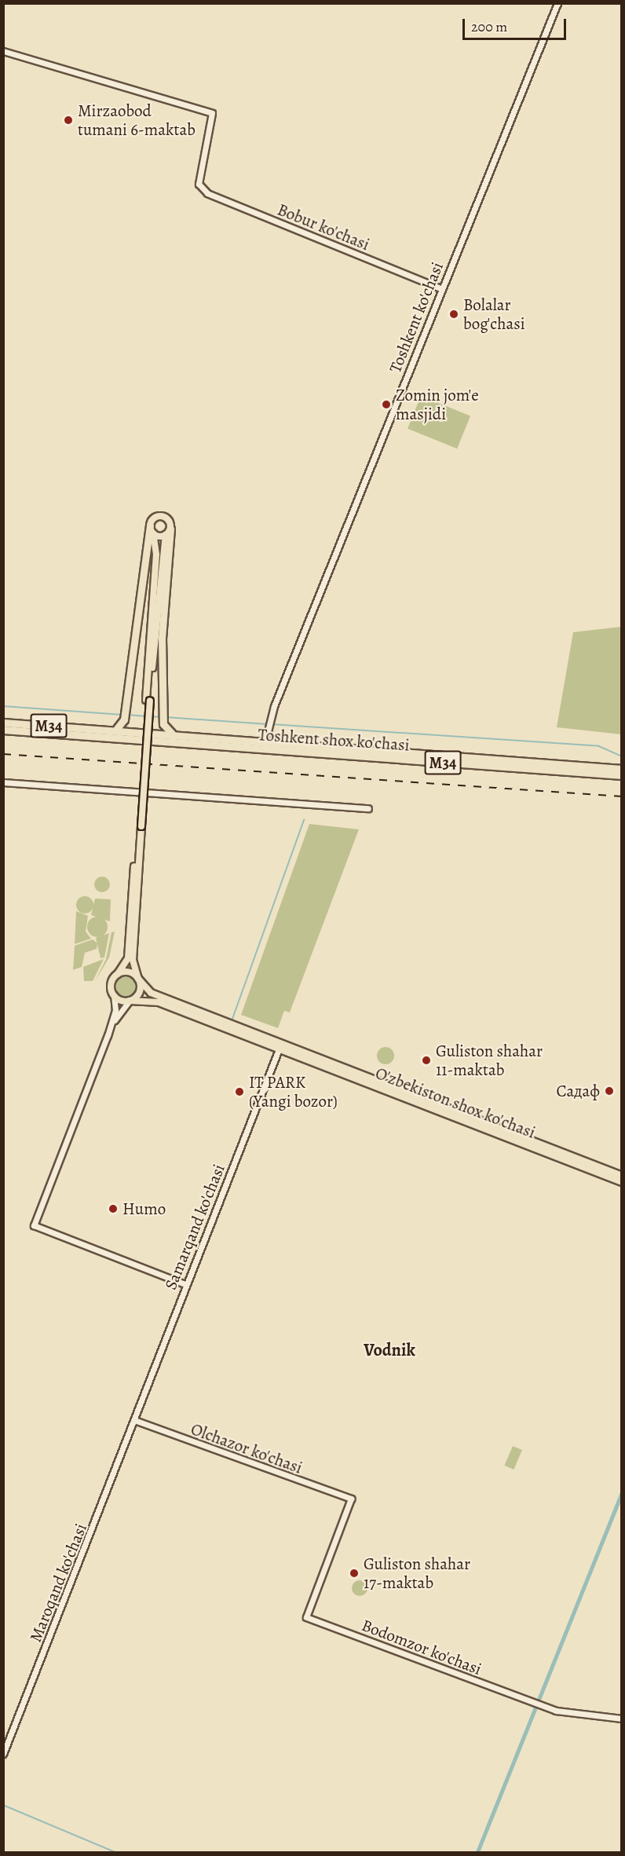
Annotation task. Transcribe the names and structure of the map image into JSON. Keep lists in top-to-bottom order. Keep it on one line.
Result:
{"streets":{"highway":["M34","Toshkent shox ko'chasi"],"main road":["O'zbekiston shox ko'chasi"],"street":["Bobur ko'chasi","Toshkent ko'chasi","Samarqand ko'chasi","Olchazor ko'chasi","Maroqand ko'chasi","Bodomzor ko'chasi"]},"crossings":[["Bobur ko'chasi","Toshkent ko'chasi"],["Toshkent ko'chasi","M34"],["Toshkent ko'chasi","Toshkent shox ko'chasi"],["M34","Toshkent shox ko'chasi"],["O'zbekiston shox ko'chasi","Samarqand ko'chasi"],["Samarqand ko'chasi","Olchazor ko'chasi"],["Samarqand ko'chasi","Maroqand ko'chasi"],["Olchazor ko'chasi","Maroqand ko'chasi"],["Olchazor ko'chasi","Bodomzor ko'chasi"]],"districts":["Vodnik"],"places":["Mirzaobod tumani 6-maktab","Bolalar bog'chasi","Zomin jom'e masjidi","Guliston shahar 11-maktab","Садаф","IT PARK (Yangi bozor)","Humo","Guliston shahar 17-maktab"],"scale_bar":"200 m"}
